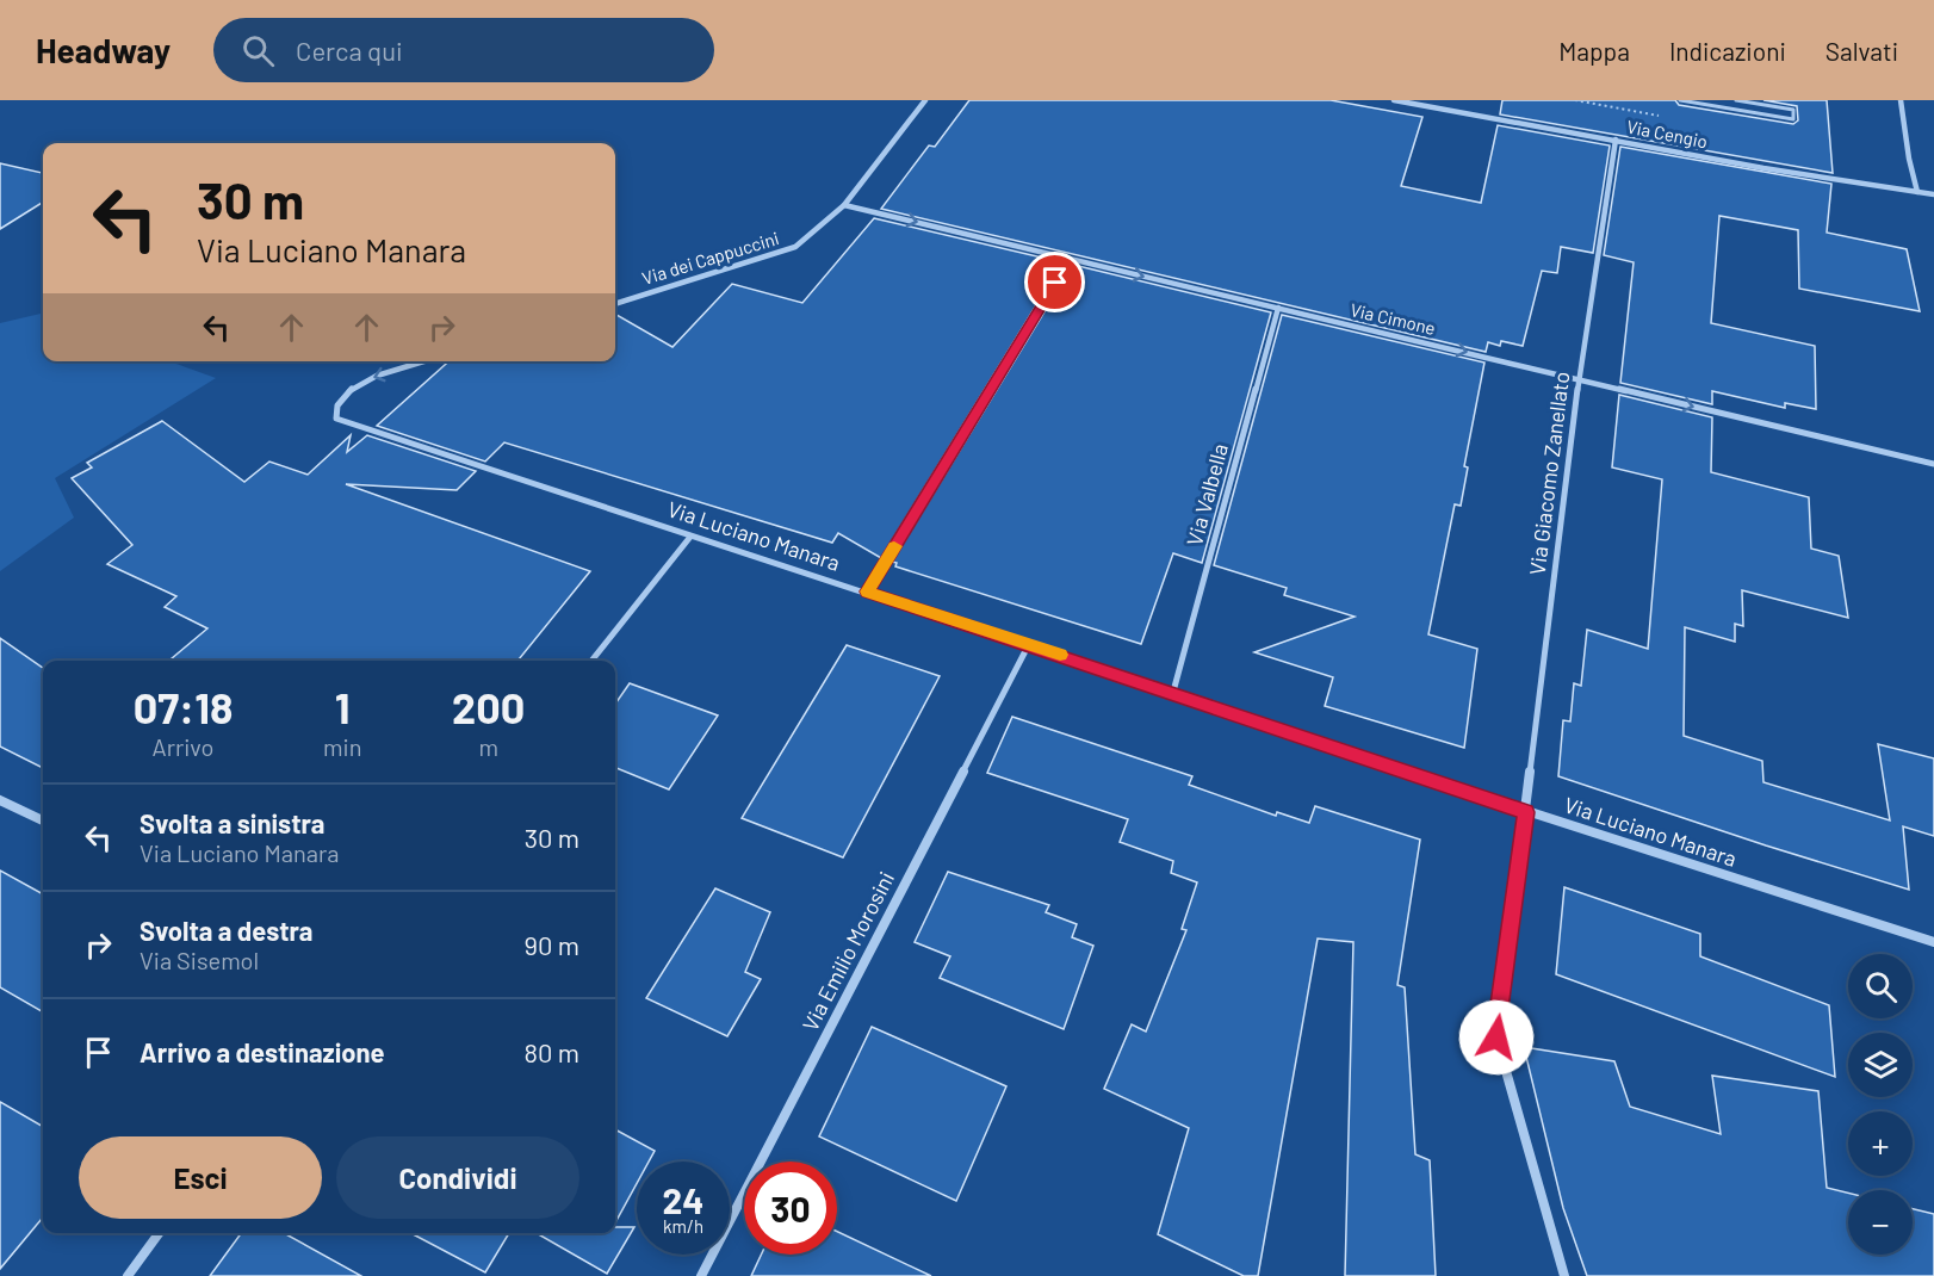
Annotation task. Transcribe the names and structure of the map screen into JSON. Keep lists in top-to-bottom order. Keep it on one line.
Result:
{"streets":{"street":["Via Cengio","Via dei Cappuccini","Via Cimone","Via Giacomo Zanellato","Via Valbella","Via Luciano Manara","Via Emilio Morosini"]},"crossings":[["Via Cengio","Via Giacomo Zanellato"],["Via dei Cappuccini","Via Cimone"],["Via Cimone","Via Giacomo Zanellato"],["Via Cimone","Via Valbella"],["Via Giacomo Zanellato","Via Luciano Manara"],["Via Valbella","Via Luciano Manara"],["Via Luciano Manara","Via Emilio Morosini"]],"one_way":["Via Cimone"],"page":{"header":"Headway","search":"Cerca qui","nav":["Mappa","Indicazioni","Salvati"],"turn":["30 m","Via Luciano Manara"],"eta":["07:18","Arrivo","1","min","200","m"],"list":[{"name":"Svolta a sinistra","note":"Via Luciano Manara","value":"30 m"},{"name":"Svolta a destra","note":"Via Sisemol","value":"90 m"},{"name":"Arrivo a destinazione","value":"80 m"}],"map_buttons":["+","−"],"buttons":["Esci","Condividi"],"speed":"24 km/h","limit":"30"}}
